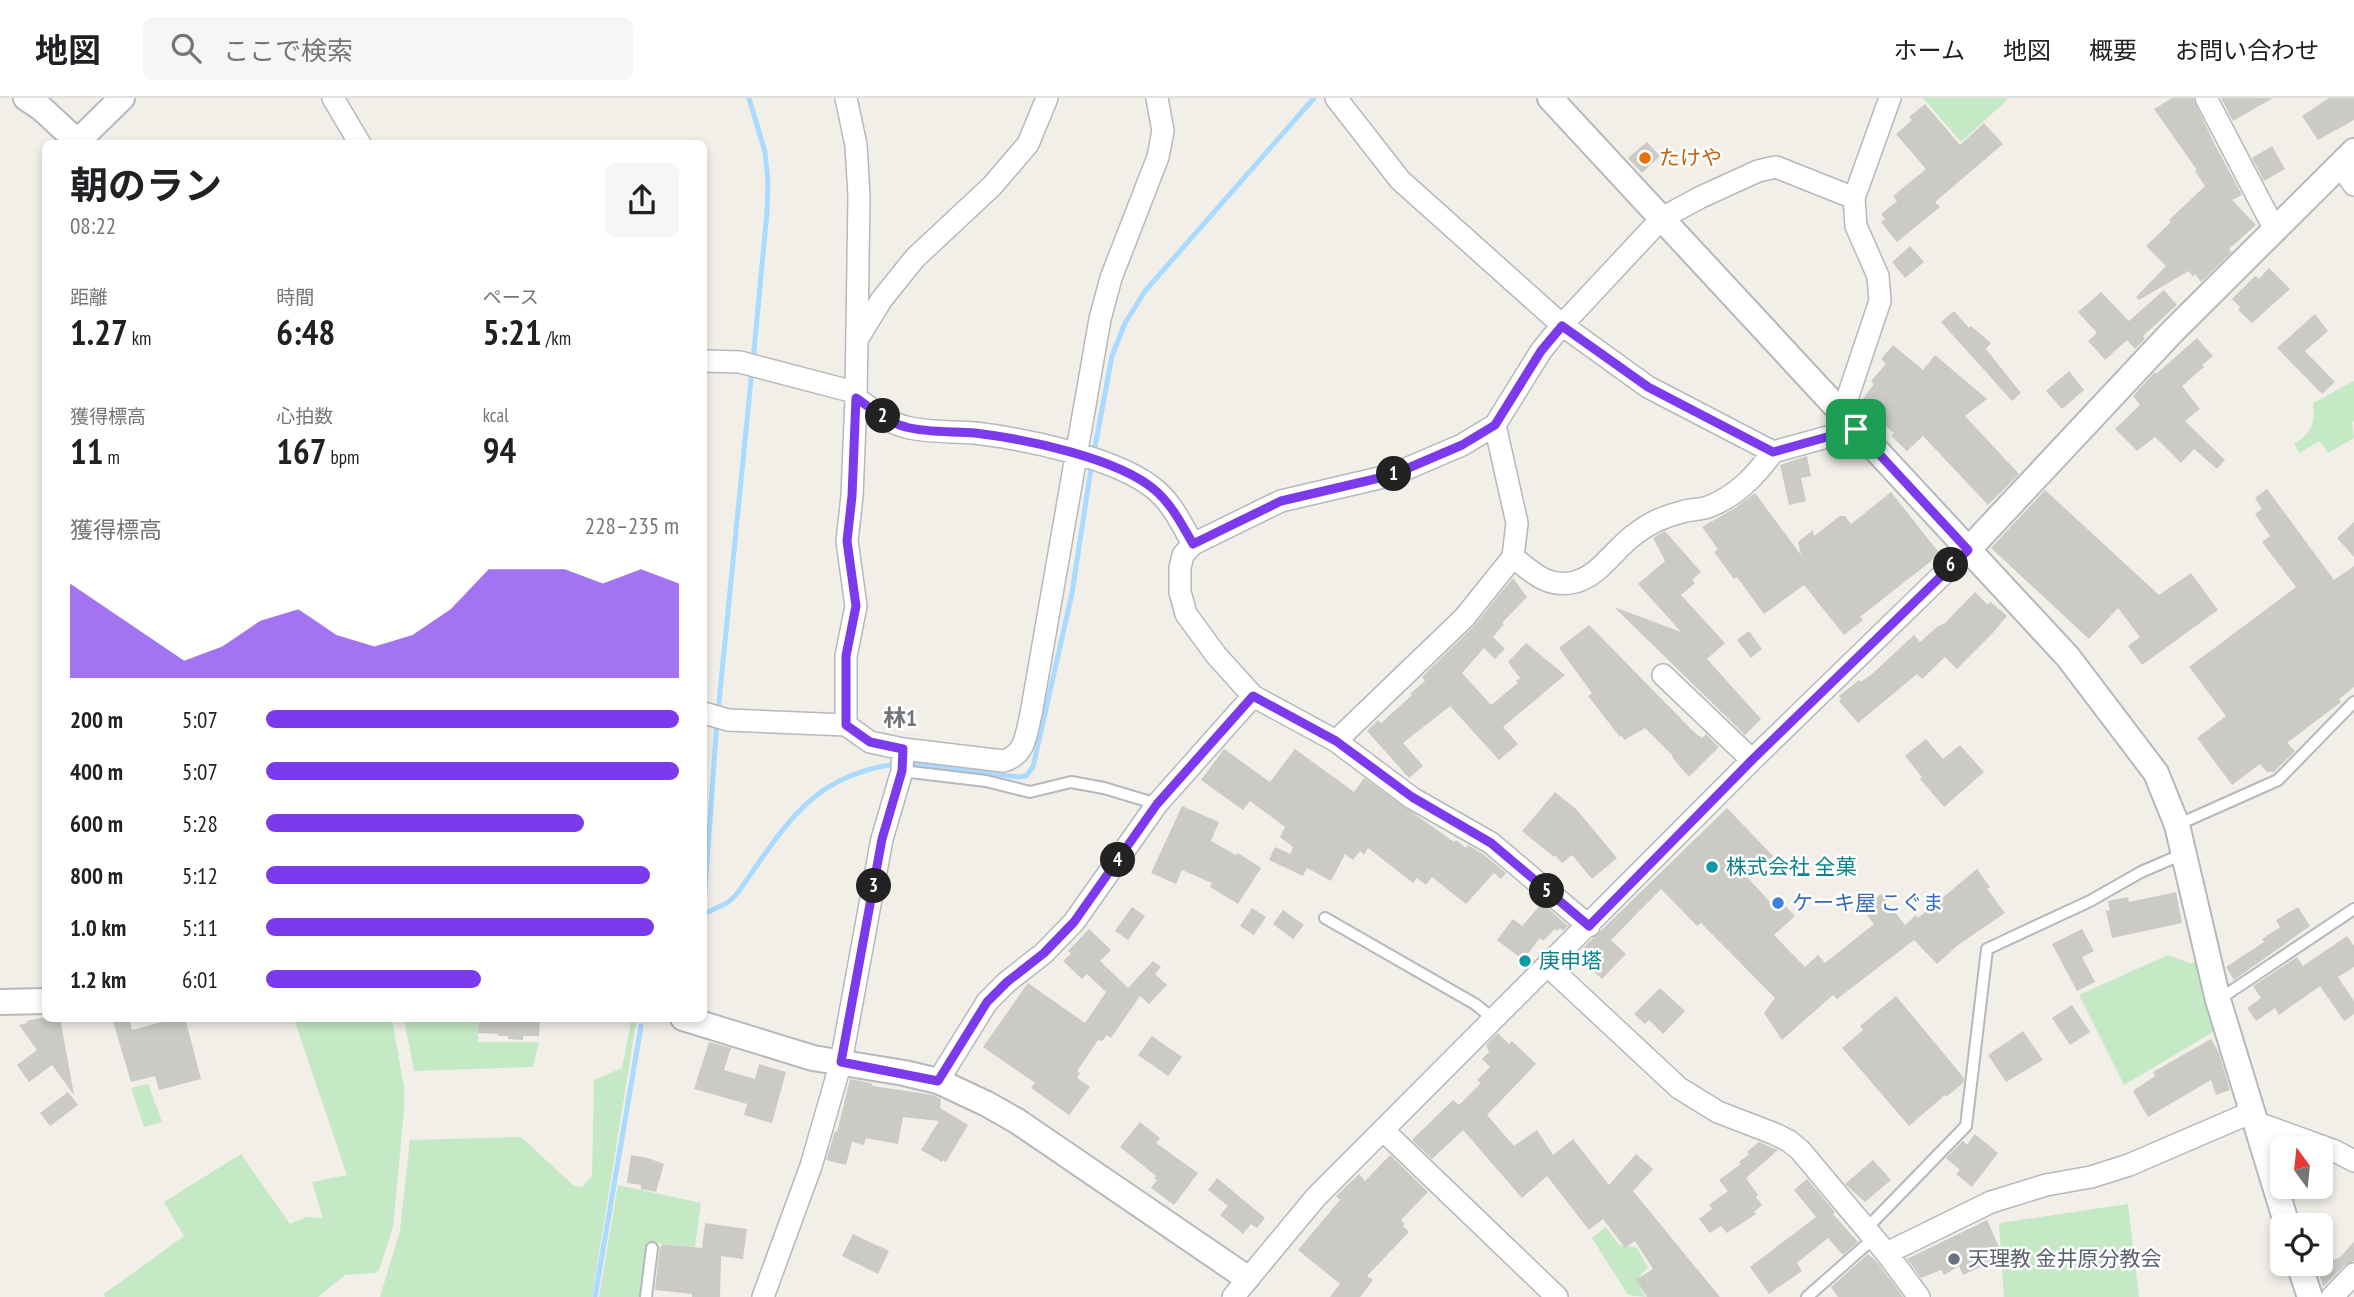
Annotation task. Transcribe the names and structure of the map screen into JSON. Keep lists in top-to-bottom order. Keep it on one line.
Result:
{"districts":["林1"],"places":["たけや","株式会社 全菓","ケーキ屋 こぐま","庚申塔","天理教 金井原分教会"],"north":"top","page":{"header":"地図","search":"ここで検索","nav":["ホーム","地図","概要","お問い合わせ"],"heading":["朝のラン","08:22"],"stats":[["距離","1.27 km"],["時間","6:48"],["ペース","5:21 /km"],["獲得標高","11 m"],["心拍数","167 bpm"],["kcal","94"]],"pins":["2","1","6","4","3","5"],"chart":["獲得標高","228–235 m"],"list":[{"name":"200 m","note":"5:07"},{"name":"400 m","note":"5:07"},{"name":"600 m","note":"5:28"},{"name":"800 m","note":"5:12"},{"name":"1.0 km","note":"5:11"},{"name":"1.2 km","note":"6:01"}]}}
